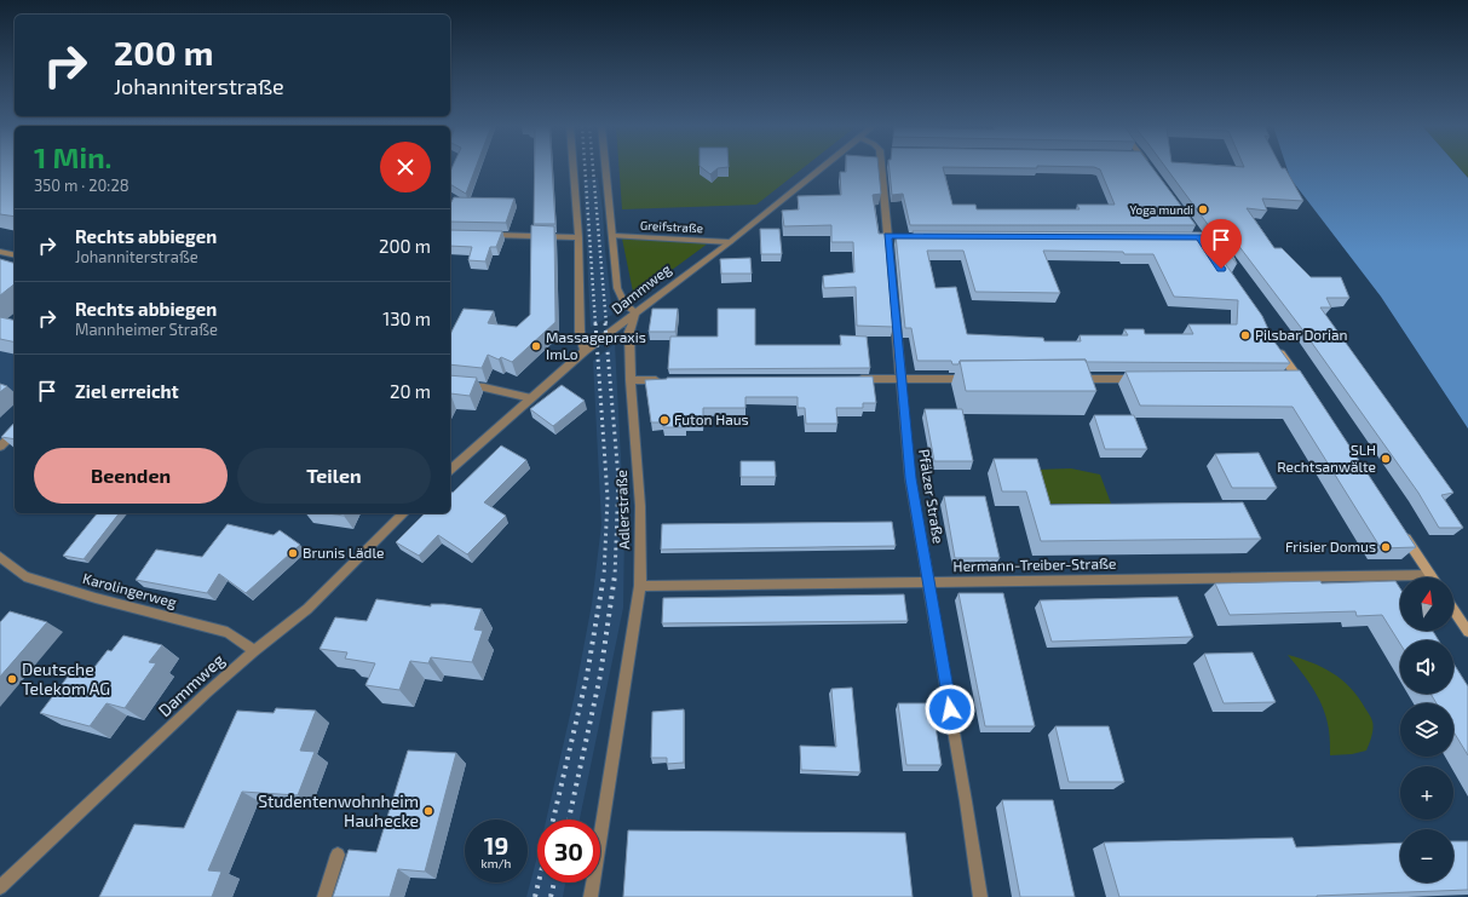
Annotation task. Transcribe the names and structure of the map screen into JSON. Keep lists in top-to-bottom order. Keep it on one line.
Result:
{"streets":{"street":["Greifstraße","Dammweg","Pfälzer Straße","Adlerstraße","Hermann-Treiber-Straße","Karolingerweg"]},"crossings":[["Greifstraße","Dammweg"],["Dammweg","Adlerstraße"],["Dammweg","Karolingerweg"],["Pfälzer Straße","Hermann-Treiber-Straße"],["Adlerstraße","Hermann-Treiber-Straße"]],"places":["Yoga mundi","Pilsbar Dorian","Massagepraxis ImLo","Futon Haus","SLH Rechtsanwälte","Frisier Domus","Brunis Lädle","Deutsche Telekom AG","Studentenwohnheim Hauhecke"],"north":"top","page":{"turn":["200 m","Johanniterstraße"],"heading":["1 Min.","350 m · 20:28"],"list":[{"name":"Rechts abbiegen","note":"Johanniterstraße","value":"200 m"},{"name":"Rechts abbiegen","note":"Mannheimer Straße","value":"130 m"},{"name":"Ziel erreicht","value":"20 m"}],"buttons":["Beenden","Teilen"],"map_buttons":["+","−"],"speed":"19 km/h","limit":"30"}}
